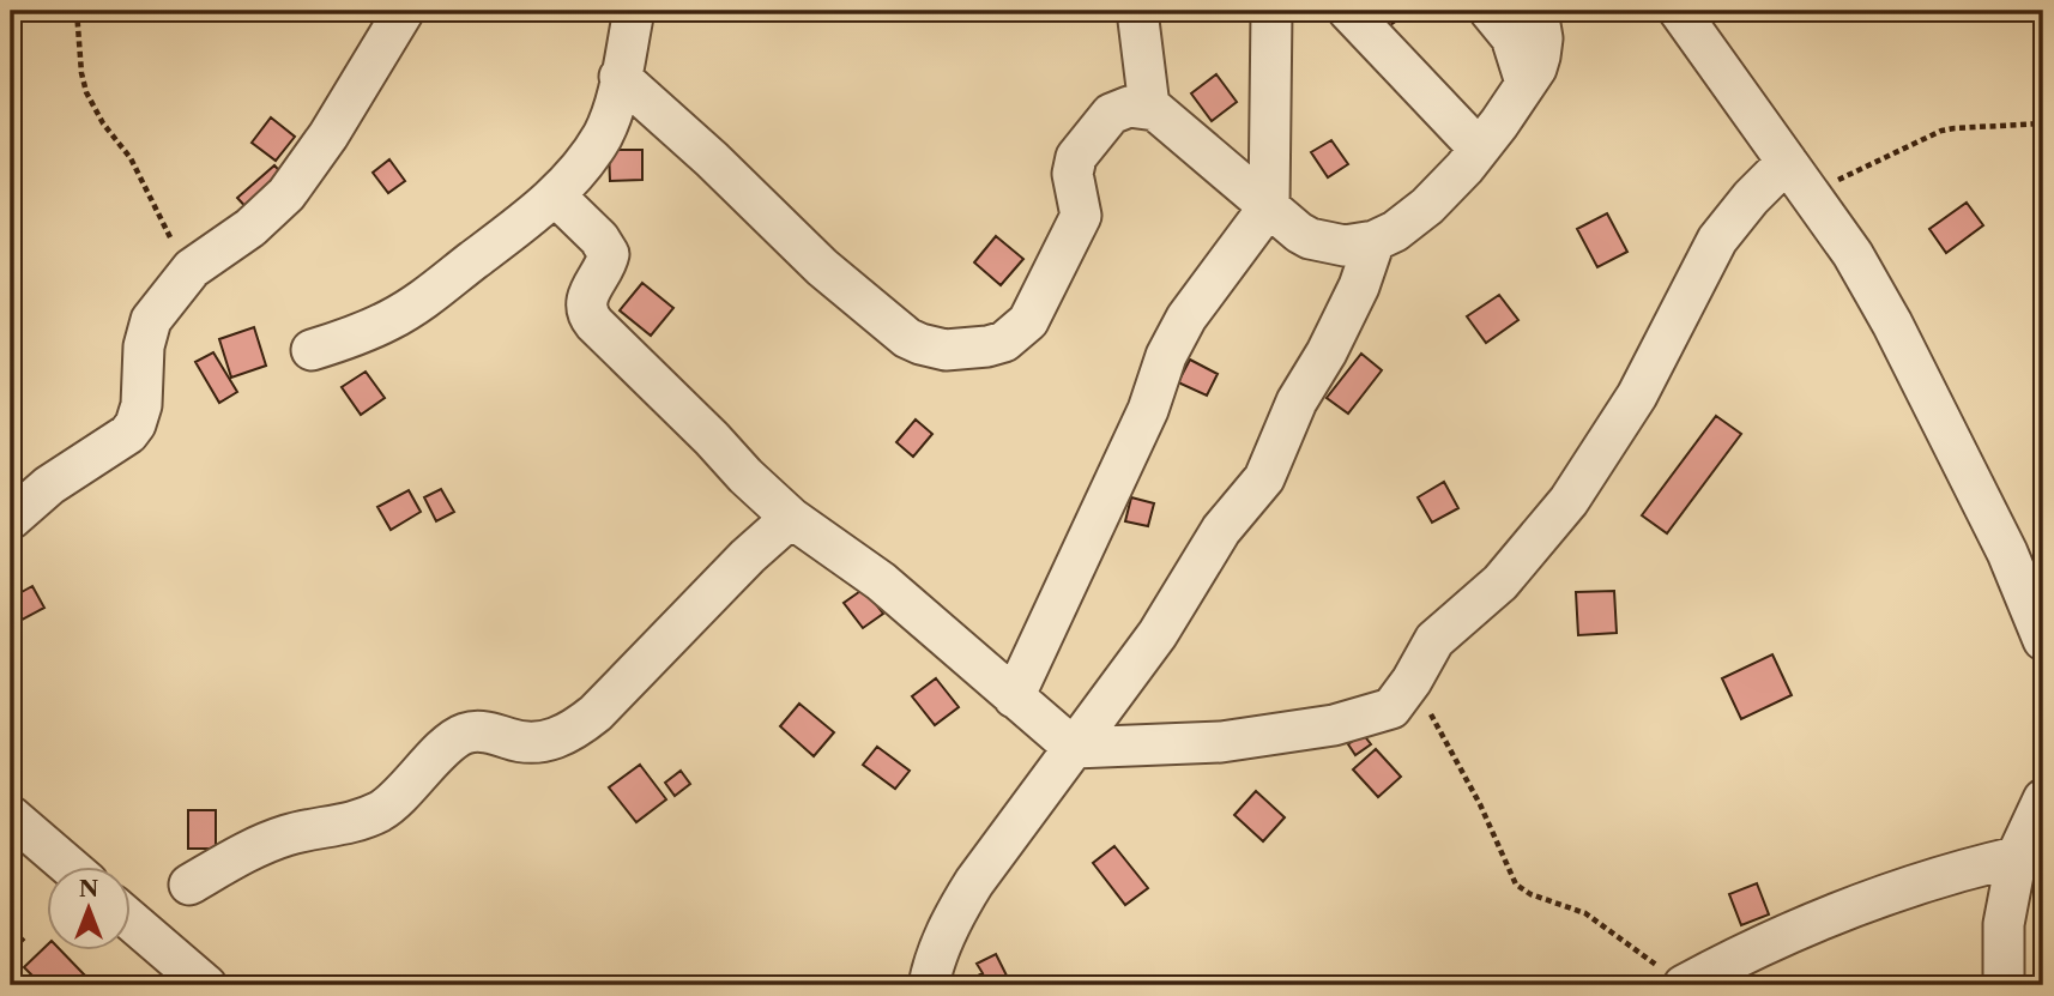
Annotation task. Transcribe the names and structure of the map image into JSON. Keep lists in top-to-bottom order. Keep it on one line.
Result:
{"north":"top"}
